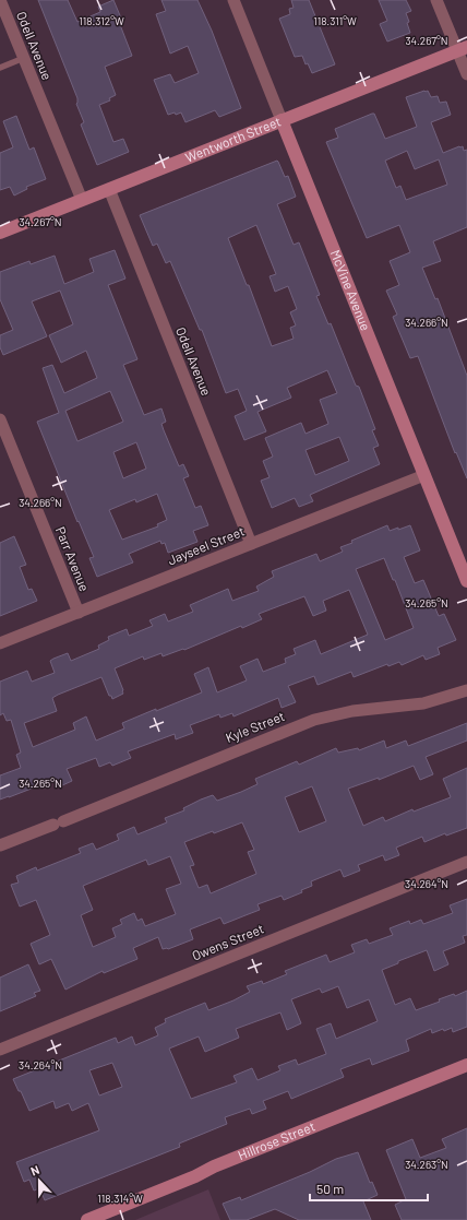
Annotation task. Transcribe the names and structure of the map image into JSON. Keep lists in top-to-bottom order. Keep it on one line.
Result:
{"streets":{"street":["Odell Avenue","Wentworth Street","McVine Avenue","Jayseel Street","Parr Avenue","Kyle Street","Owens Street","Hillrose Street"]},"crossings":[["Odell Avenue","Wentworth Street"],["Odell Avenue","Jayseel Street"],["Wentworth Street","McVine Avenue"],["McVine Avenue","Jayseel Street"],["Jayseel Street","Parr Avenue"]],"scale_bar":"50 m","north":"top","coordinates":["118.312°W","118.311°W","34.267°N","34.266°N","34.265°N","34.264°N","34.263°N","118.314°W"]}
